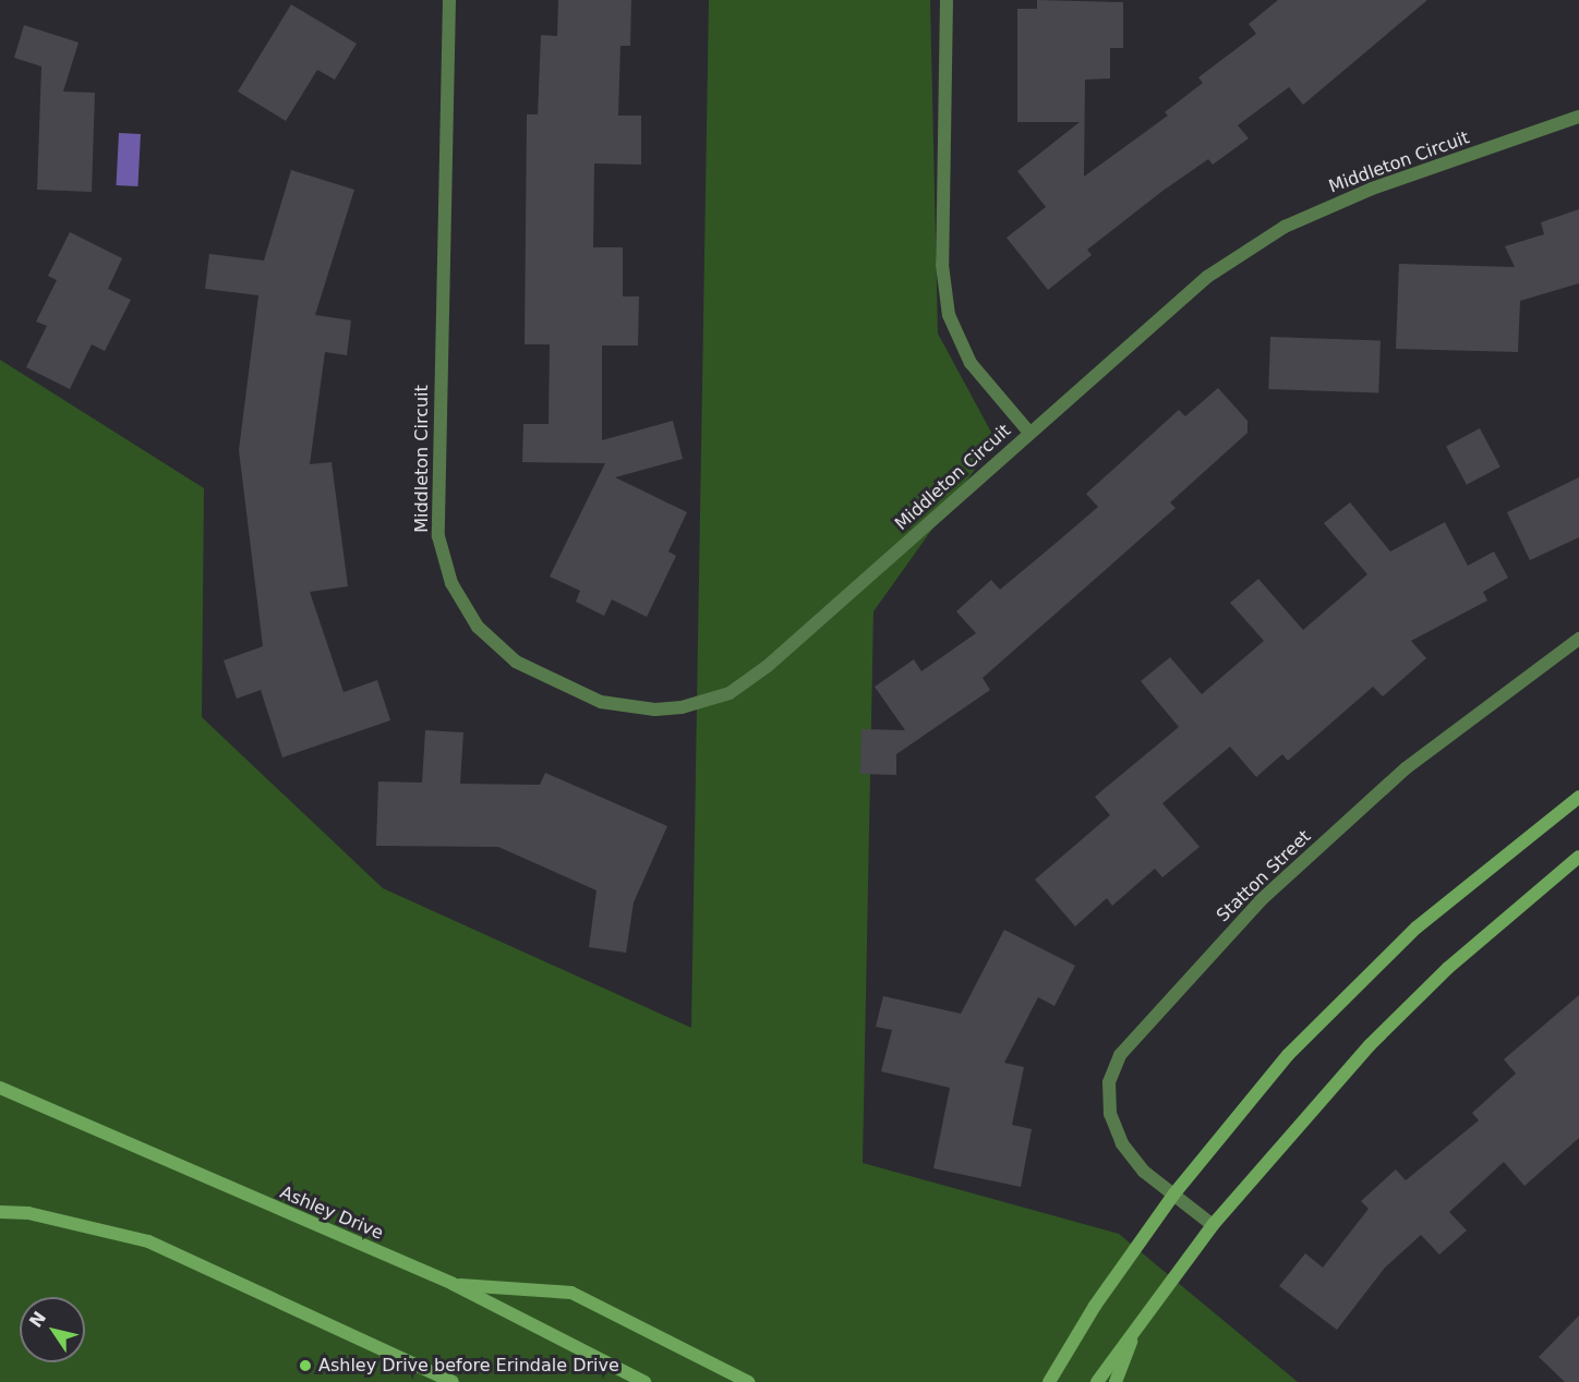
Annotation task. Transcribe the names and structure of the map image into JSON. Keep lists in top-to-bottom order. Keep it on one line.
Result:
{"streets":{"main road":["Ashley Drive"],"street":["Middleton Circuit","Statton Street"]},"places":["Ashley Drive before Erindale Drive"],"north":"top left"}
